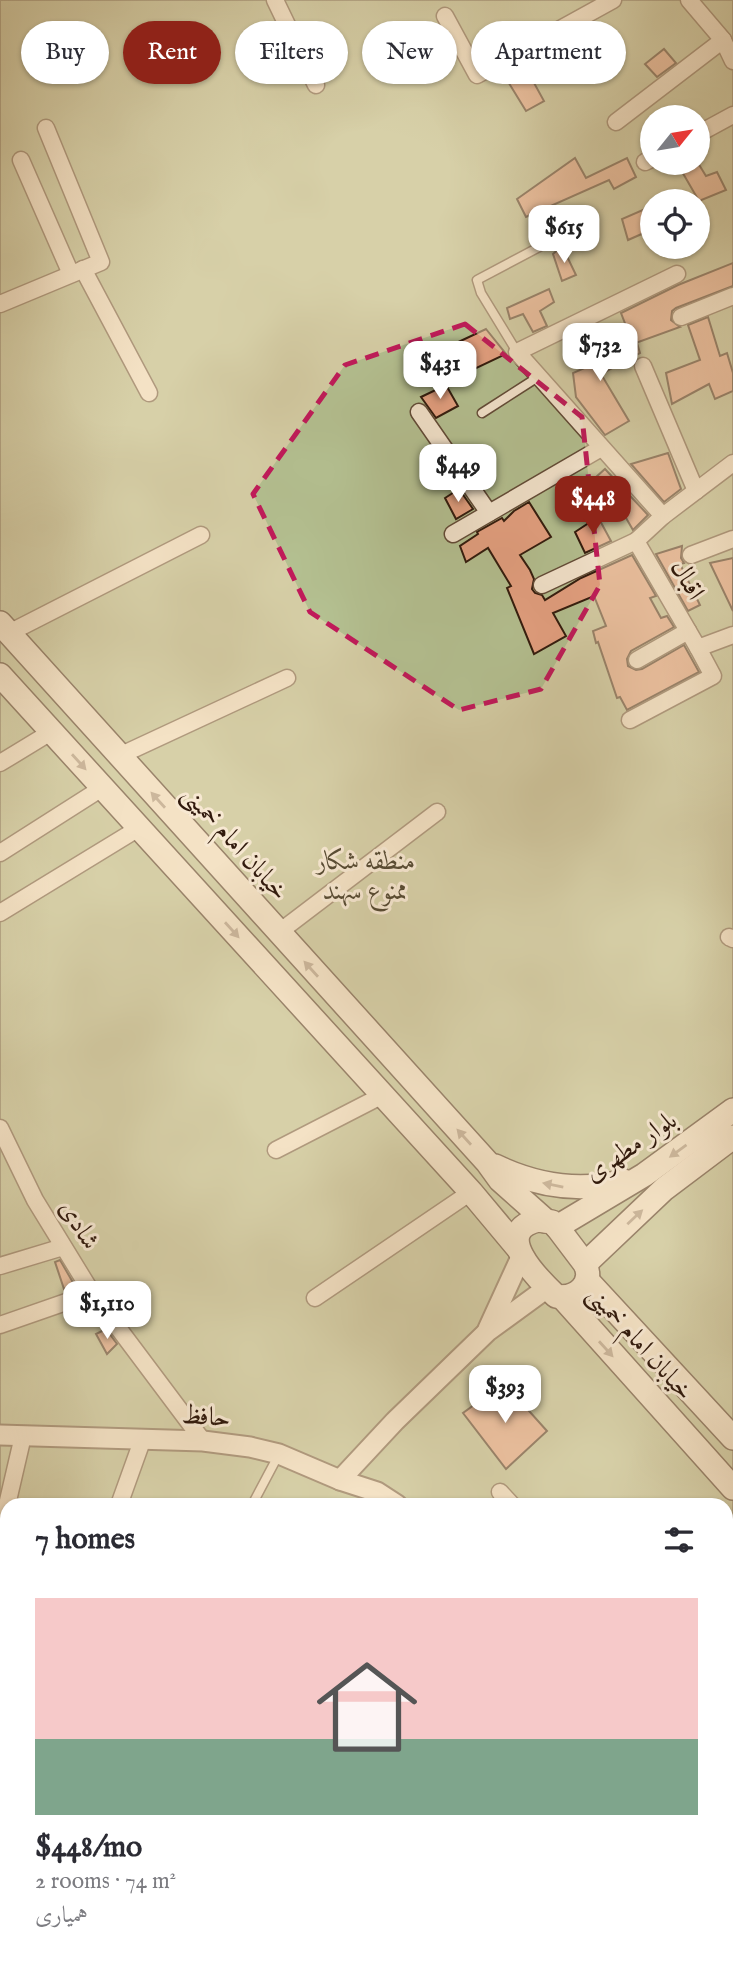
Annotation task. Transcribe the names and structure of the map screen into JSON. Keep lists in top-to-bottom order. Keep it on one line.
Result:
{"streets":{"main road":["خیابان امام خمینی","بلوار مطهری"],"street":["اقبال","شادی","حافظ"]},"crossings":[["خیابان امام خمینی","بلوار مطهری"],["شادی","حافظ"]],"parks":["منطقه شکار ممنوع سهند"],"north":"top right","page":{"chip":["Buy","Rent","Filters","New","Apartment"],"price":["$615","$732","$431","$449","$448","$1,110","$393"],"heading":"7 homes","list":[{"name":"$448/mo","note":"2 rooms · 74 m² · همیاری"}]}}
